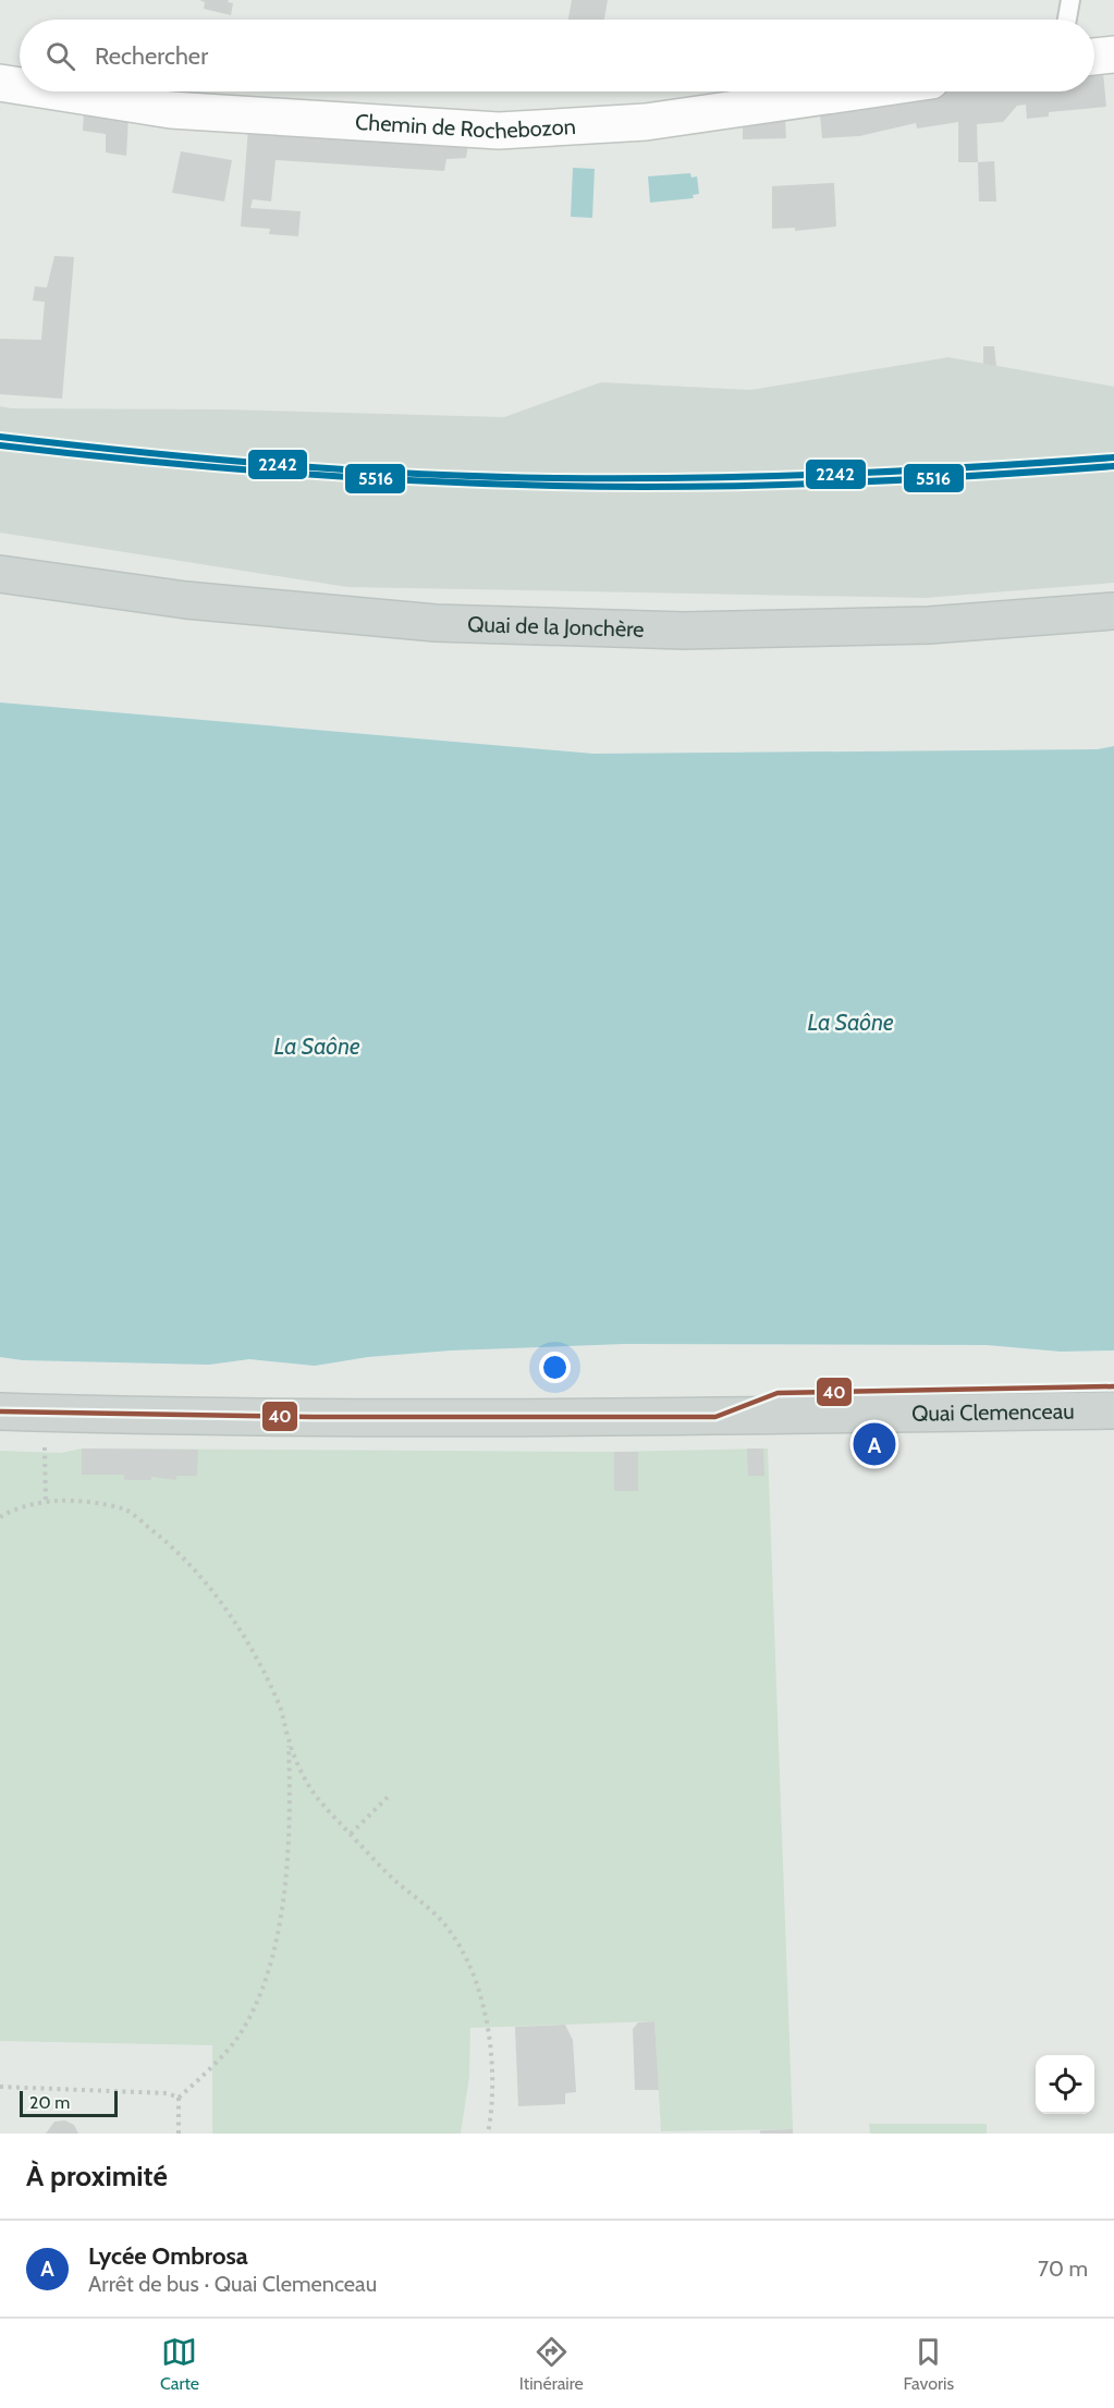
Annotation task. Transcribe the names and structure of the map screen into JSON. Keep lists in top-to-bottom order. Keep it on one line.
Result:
{"streets":{"main road":["Quai de la Jonchère","Quai Clemenceau"],"street":["Chemin de Rochebozon"]},"water":["La Saône"],"lines":["transit line 2242","transit line 5516","transit line 40"],"scale_bar":"20 m","page":{"search":"Rechercher","pins":"A","scale":"20 m","heading":"À proximité","list":[{"mark":"A","name":"Lycée Ombrosa","note":"Arrêt de bus · Quai Clemenceau","value":"70 m"}],"nav":["Carte","Itinéraire","Favoris"]}}
